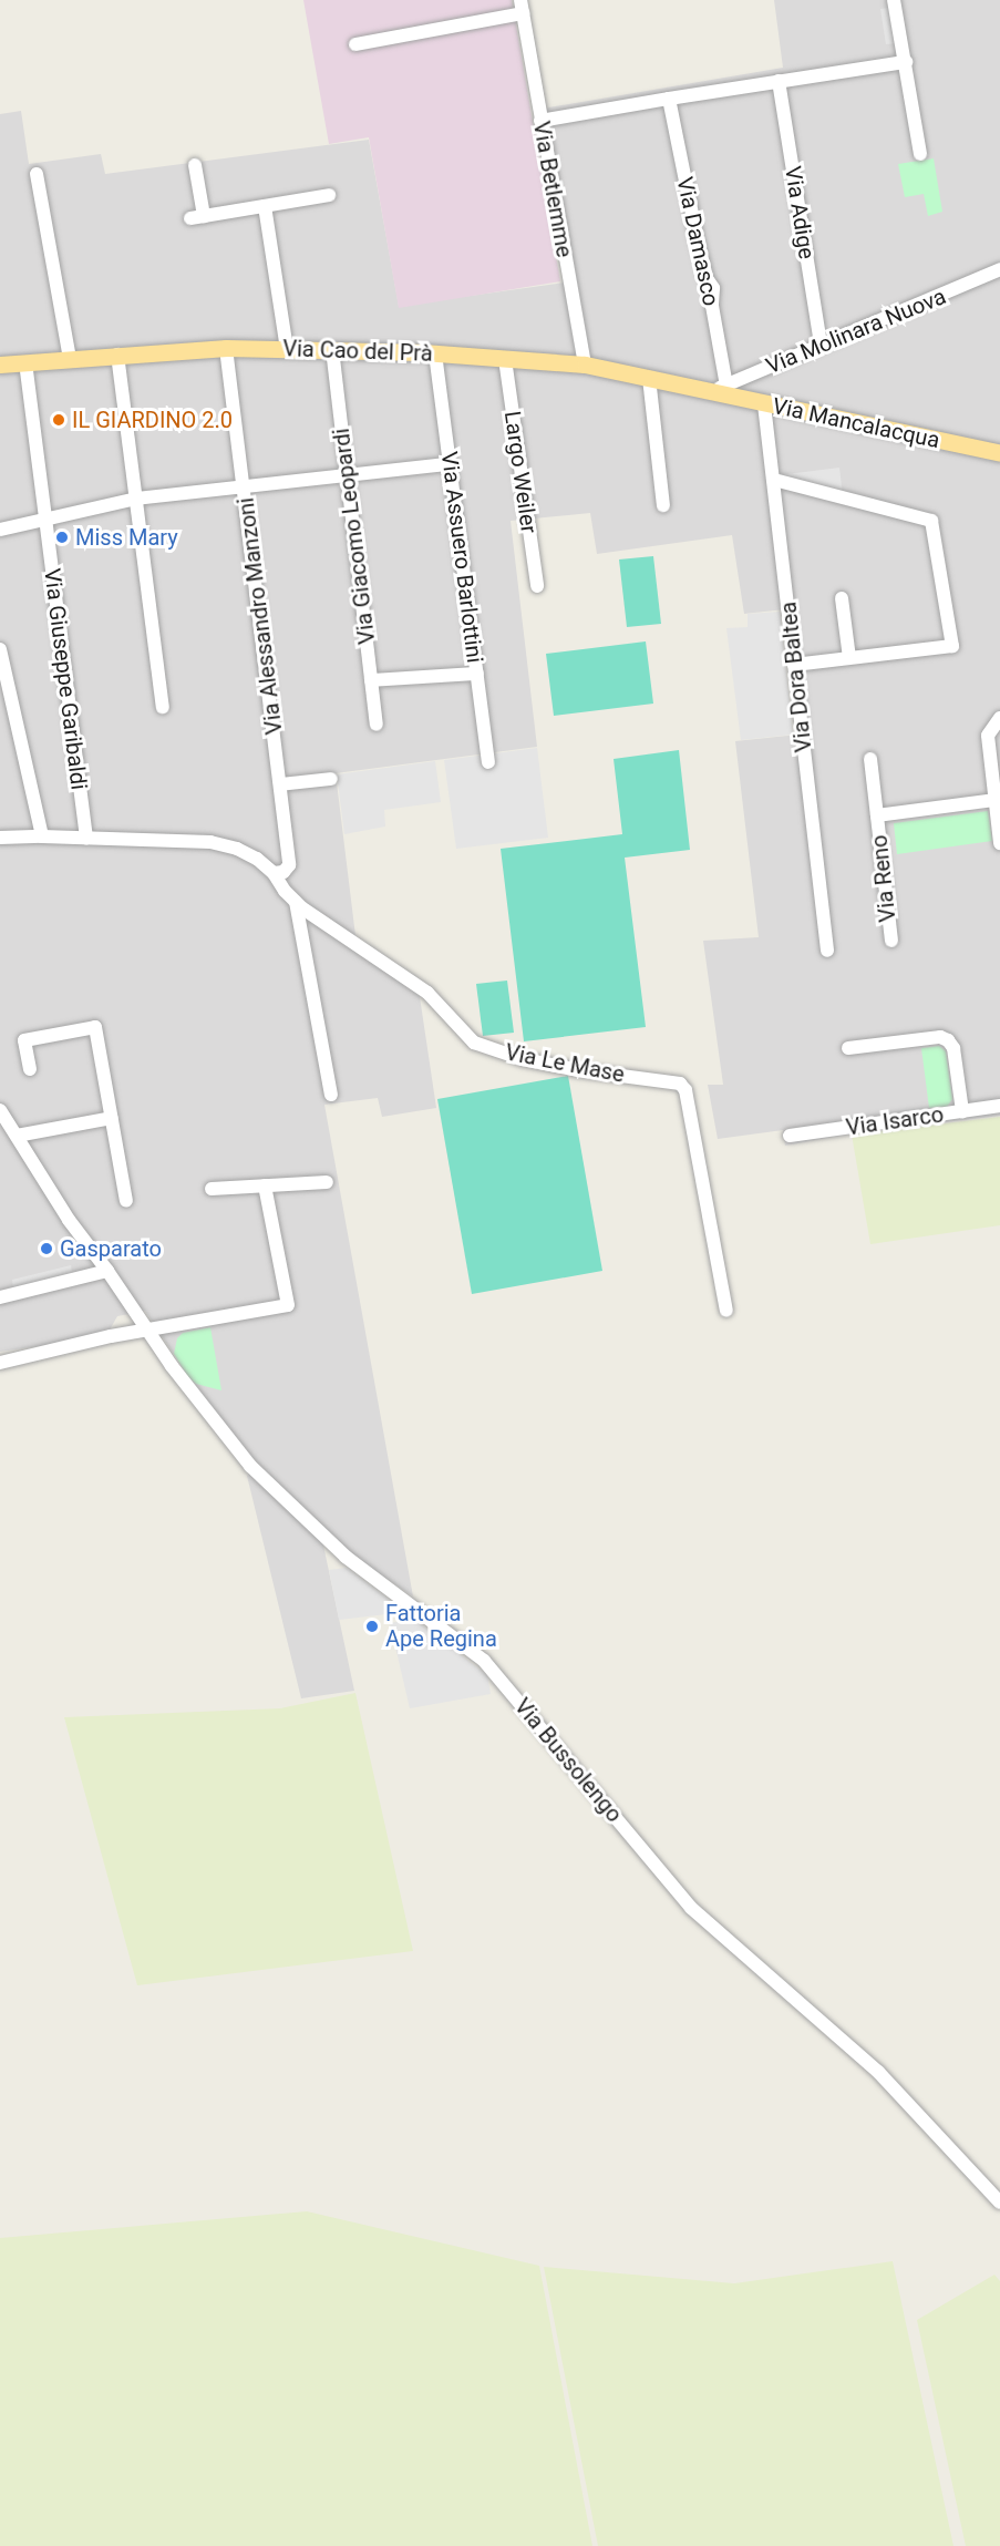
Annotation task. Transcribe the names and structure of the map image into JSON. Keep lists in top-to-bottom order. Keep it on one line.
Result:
{"streets":{"main road":["Via Cao del Prà","Via Mancalacqua"],"street":["Via Betlemme","Via Adige","Via Damasco","Via Molinara Nuova","Largo Weiler","Via Giacomo Leopardi","Via Assuero Barlottini","Via Alessandro Manzoni","Via Dora Baltea","Via Giuseppe Garibaldi","Via Reno","Via Le Mase","Via Isarco","Via Bussolengo"]},"crossings":[["Via Betlemme","Via Cao del Prà"],["Via Adige","Via Molinara Nuova"],["Via Damasco","Via Molinara Nuova"],["Via Damasco","Via Cao del Prà"],["Via Damasco","Via Mancalacqua"],["Via Molinara Nuova","Via Cao del Prà"],["Via Molinara Nuova","Via Mancalacqua"],["Via Cao del Prà","Via Mancalacqua"],["Via Cao del Prà","Largo Weiler"],["Via Cao del Prà","Via Giacomo Leopardi"],["Via Cao del Prà","Via Assuero Barlottini"],["Via Cao del Prà","Via Alessandro Manzoni"],["Via Cao del Prà","Via Giuseppe Garibaldi"],["Via Mancalacqua","Via Dora Baltea"],["Via Alessandro Manzoni","Via Le Mase"],["Via Giuseppe Garibaldi","Via Le Mase"]],"places":["IL GIARDINO 2.0","Miss Mary","Gasparato","Fattoria Ape Regina"]}
